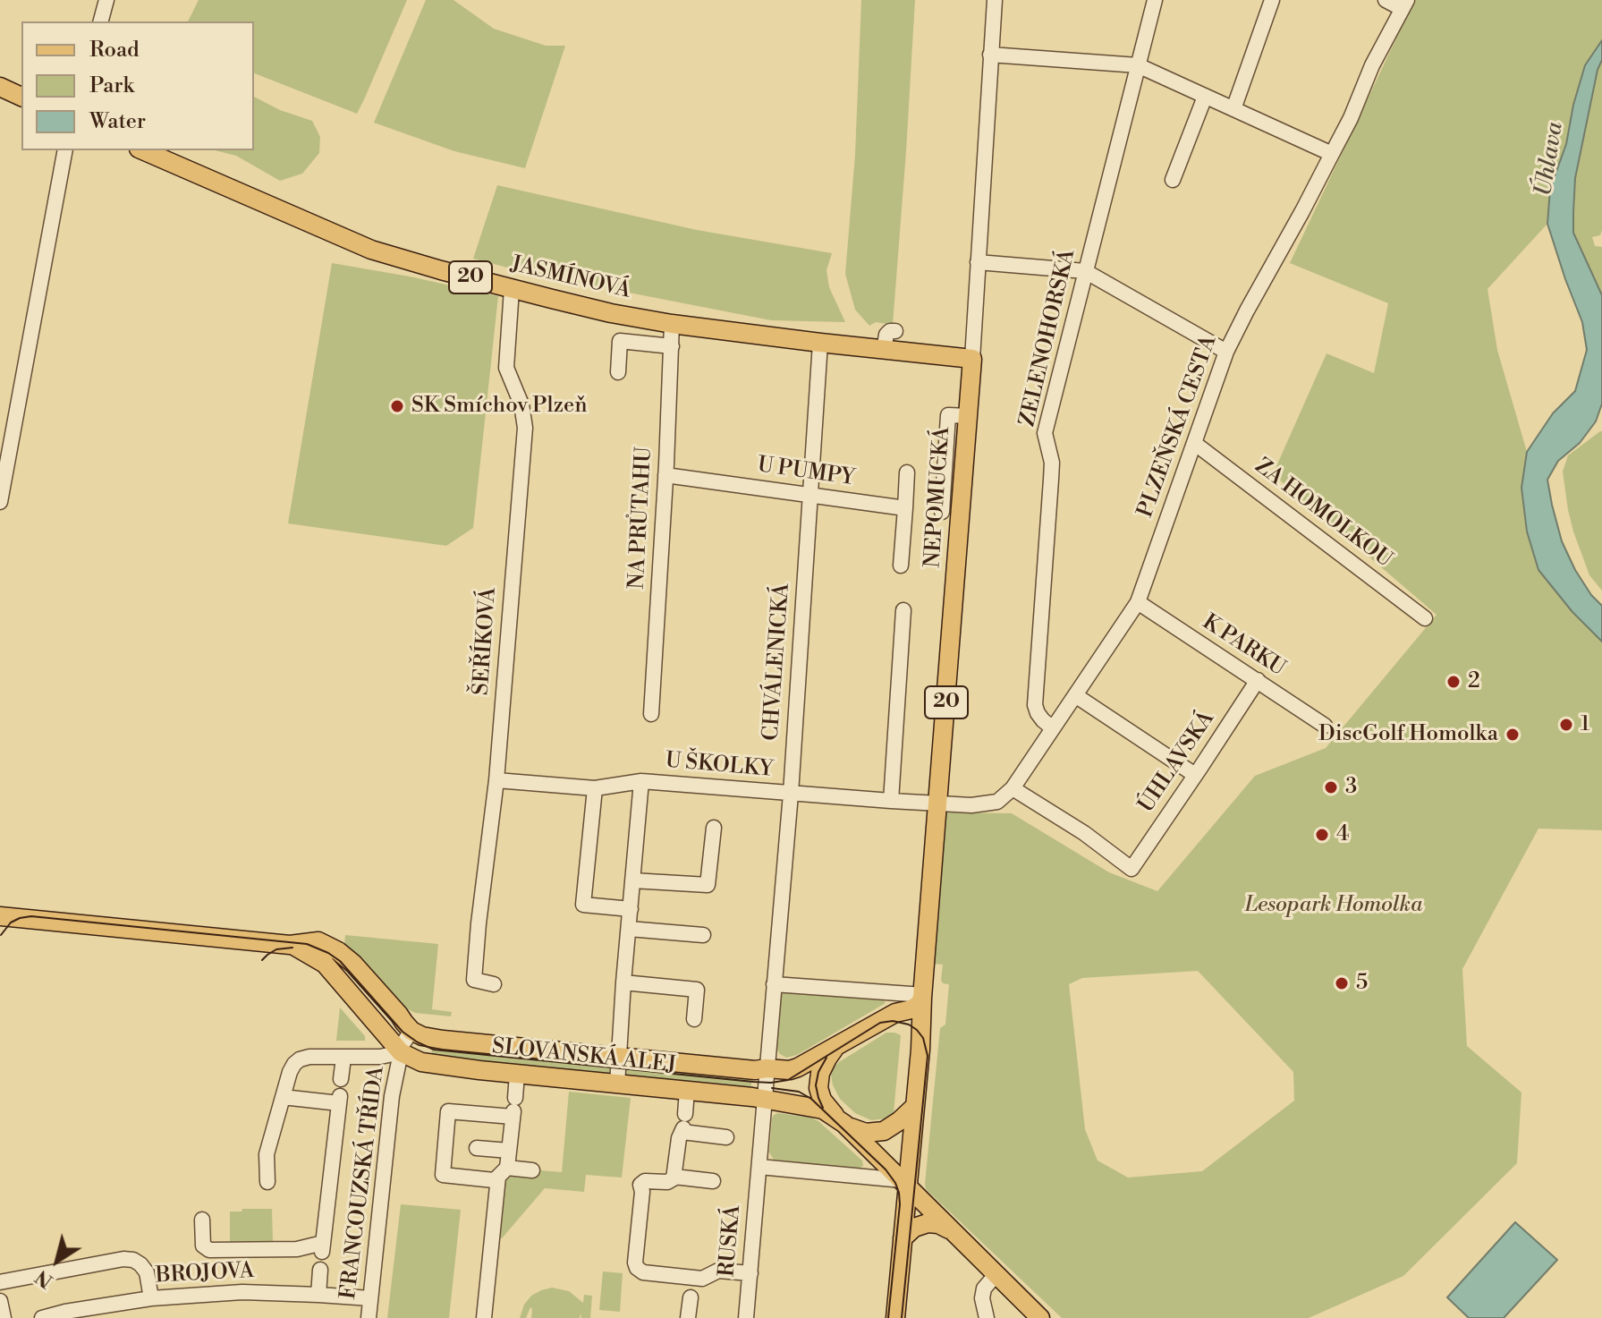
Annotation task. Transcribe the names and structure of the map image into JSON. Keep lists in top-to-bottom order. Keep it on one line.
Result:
{"streets":{"main road":["20","JASMÍNOVÁ","NEPOMUCKÁ","SLOVANSKÁ ALEJ"],"street":["ZELENOHORSKÁ","PLZEŇSKÁ CESTA","U PUMPY","ZA HOMOLKOU","NA PRŮTAHU","ŠEŘÍKOVÁ","K PARKU","CHVÁLENICKÁ","ÚHLAVSKÁ","U ŠKOLKY","FRANCOUZSKÁ TŘÍDA","RUSKÁ","BROJOVA"]},"crossings":[["20","NEPOMUCKÁ"],["20","SLOVANSKÁ ALEJ"],["JASMÍNOVÁ","NEPOMUCKÁ"],["JASMÍNOVÁ","NA PRŮTAHU"],["JASMÍNOVÁ","ŠEŘÍKOVÁ"],["JASMÍNOVÁ","CHVÁLENICKÁ"],["ZELENOHORSKÁ","PLZEŇSKÁ CESTA"],["PLZEŇSKÁ CESTA","NEPOMUCKÁ"],["PLZEŇSKÁ CESTA","ZA HOMOLKOU"],["PLZEŇSKÁ CESTA","K PARKU"],["PLZEŇSKÁ CESTA","ÚHLAVSKÁ"],["PLZEŇSKÁ CESTA","U ŠKOLKY"],["U PUMPY","NA PRŮTAHU"],["U PUMPY","CHVÁLENICKÁ"],["NEPOMUCKÁ","U ŠKOLKY"],["ŠEŘÍKOVÁ","U ŠKOLKY"],["K PARKU","ÚHLAVSKÁ"],["CHVÁLENICKÁ","U ŠKOLKY"],["CHVÁLENICKÁ","SLOVANSKÁ ALEJ"],["CHVÁLENICKÁ","RUSKÁ"],["SLOVANSKÁ ALEJ","FRANCOUZSKÁ TŘÍDA"],["SLOVANSKÁ ALEJ","RUSKÁ"],["FRANCOUZSKÁ TŘÍDA","BROJOVA"]],"water":["Úhlava"],"parks":["Lesopark Homolka"],"places":["SK Smíchov Plzeň","2","1","DiscGolf Homolka","3","4","5"],"legend":["Road","Park","Water"],"north":"bottom left"}
